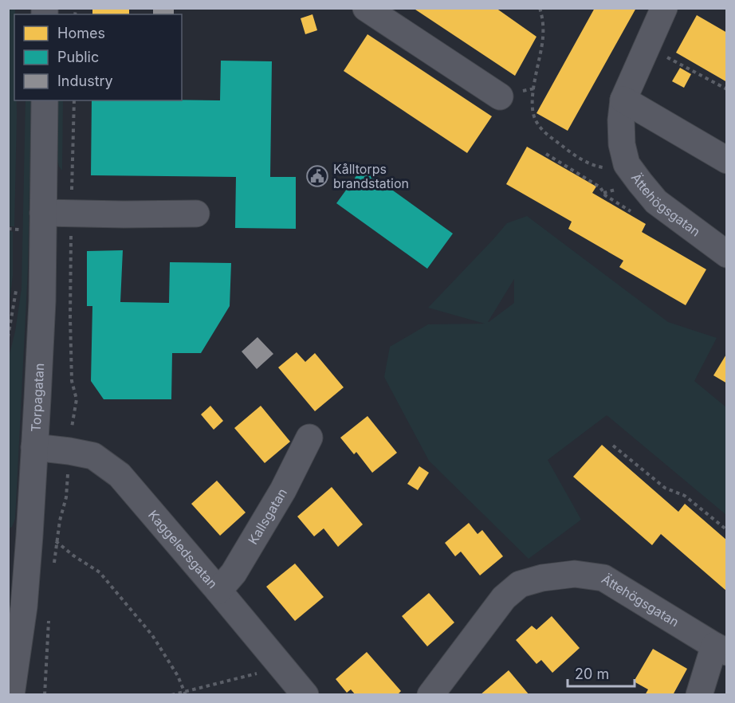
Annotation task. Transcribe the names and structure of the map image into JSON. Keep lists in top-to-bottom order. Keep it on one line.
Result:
{"streets":{"street":["Ättehögsgatan","Torpagatan","Kallsgatan","Kaggeledsgatan"]},"crossings":[["Torpagatan","Kaggeledsgatan"],["Kallsgatan","Kaggeledsgatan"]],"places":{"public building":["Kålltorps brandstation"]},"legend":["Homes","Public","Industry"],"scale_bar":"20 m"}
